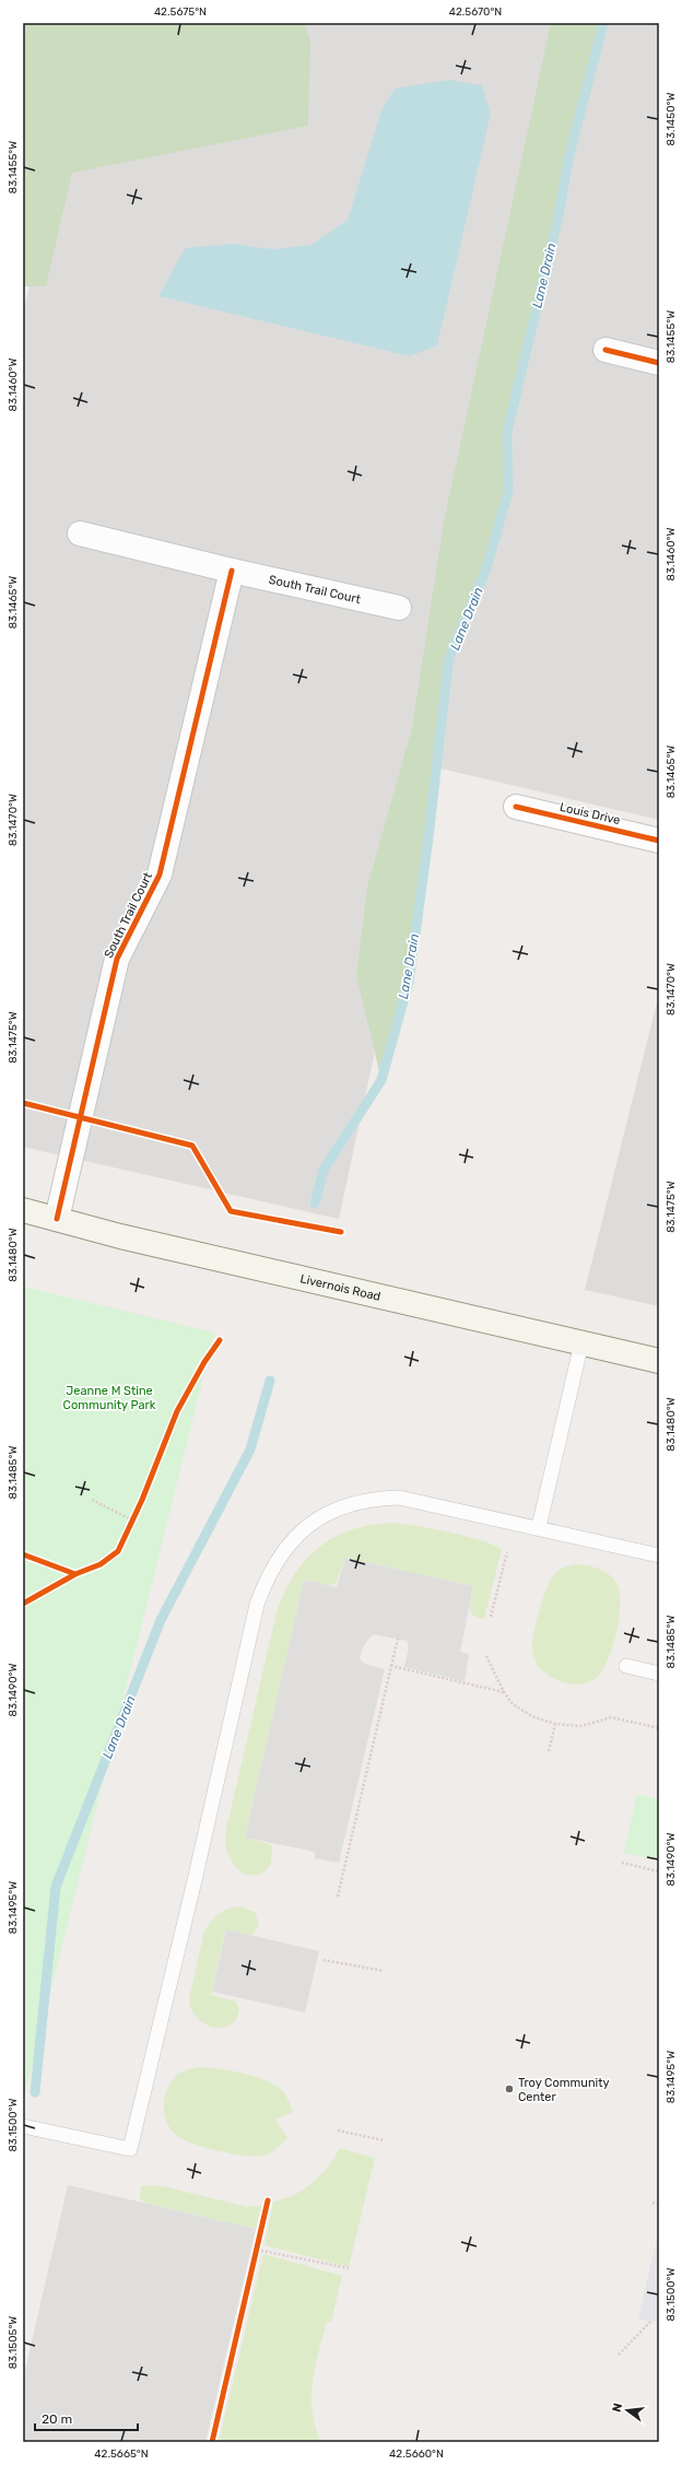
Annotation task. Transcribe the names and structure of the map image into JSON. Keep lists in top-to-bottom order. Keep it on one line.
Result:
{"streets":{"main road":["Livernois Road"],"street":["South Trail Court","Louis Drive"]},"crossings":[["South Trail Court","Livernois Road"]],"water":["Lane Drain"],"parks":["Jeanne M Stine Community Park"],"places":["Troy Community Center"],"scale_bar":"20 m","north":"left","coordinates":["42.5675°N","42.5670°N","83.1450°W","83.1455°W","83.1460°W","83.1465°W","83.1470°W","83.1475°W","83.1480°W","83.1485°W","83.1490°W","83.1495°W","83.1500°W","83.1505°W","42.5665°N","42.5660°N"]}
